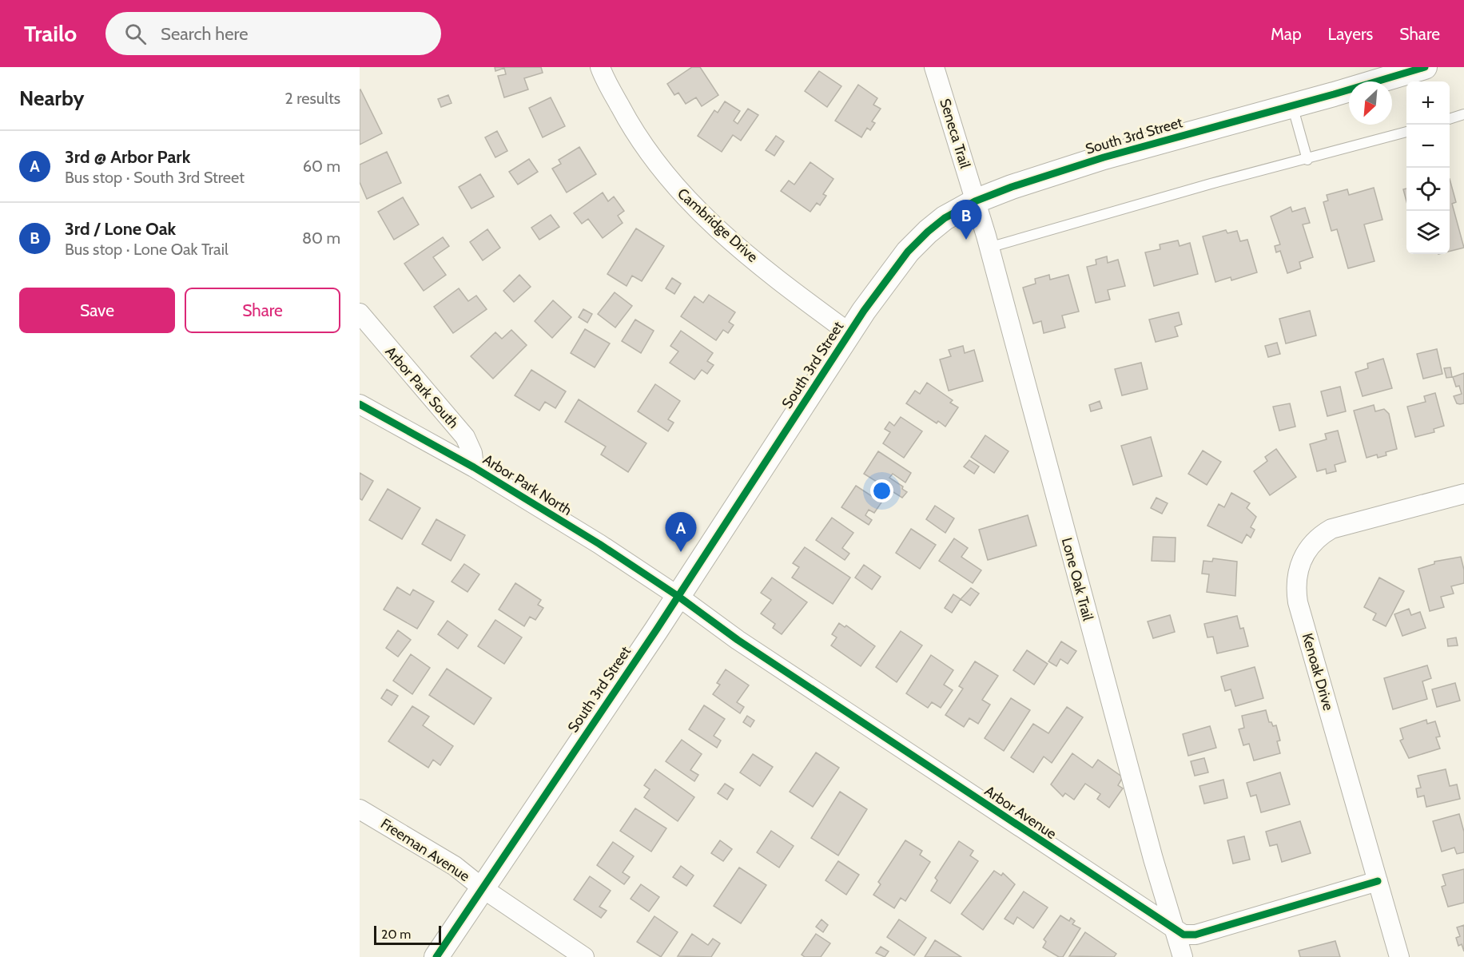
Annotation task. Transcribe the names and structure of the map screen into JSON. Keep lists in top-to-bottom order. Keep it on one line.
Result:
{"streets":{"street":["Seneca Trail","South 3rd Street","Cambridge Drive","Arbor Park South","Arbor Park North","Lone Oak Trail","Kenoak Drive","Arbor Avenue","Freeman Avenue"]},"crossings":[["Seneca Trail","South 3rd Street"],["Seneca Trail","Lone Oak Trail"],["South 3rd Street","Cambridge Drive"],["South 3rd Street","Arbor Park North"],["South 3rd Street","Lone Oak Trail"],["South 3rd Street","Arbor Avenue"],["South 3rd Street","Freeman Avenue"],["Arbor Park South","Arbor Park North"],["Arbor Park North","Arbor Avenue"],["Lone Oak Trail","Arbor Avenue"],["Kenoak Drive","Arbor Avenue"]],"scale_bar":"20 m","north":"bottom left","page":{"header":"Trailo","search":"Search here","nav":["Map","Layers","Share"],"heading":["Nearby","2 results"],"map_buttons":["+","−"],"list":[{"mark":"A","name":"3rd @ Arbor Park","note":"Bus stop · South 3rd Street","value":"60 m"},{"mark":"B","name":"3rd / Lone Oak","note":"Bus stop · Lone Oak Trail","value":"80 m"}],"pins":["B","A"],"buttons":["Save","Share"],"scale":"20 m"}}
